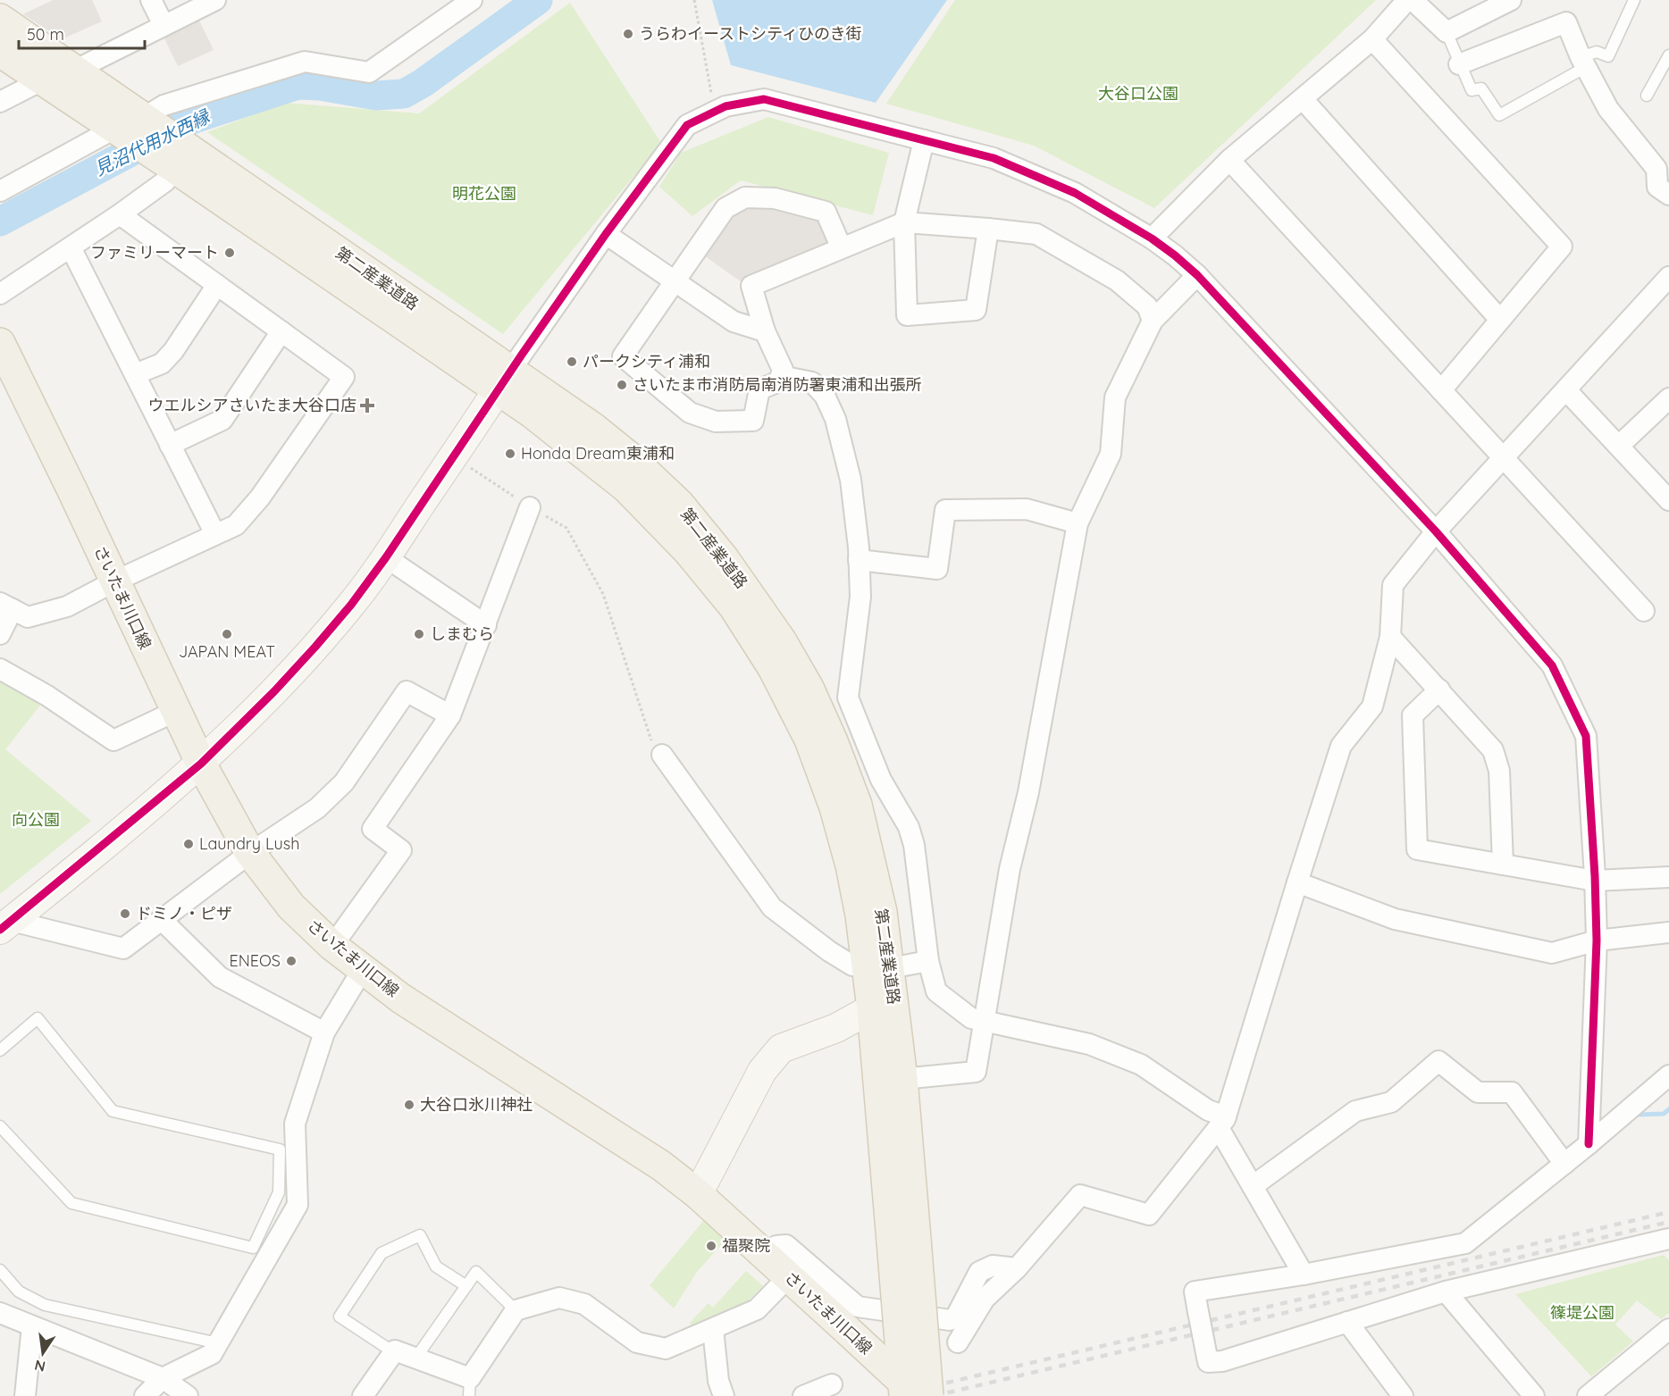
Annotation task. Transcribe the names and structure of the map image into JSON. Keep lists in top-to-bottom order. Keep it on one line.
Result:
{"streets":{"main road":["第二産業道路","さいたま川口線"]},"crossings":[["第二産業道路","さいたま川口線"]],"water":["見沼代用水西縁"],"parks":["大谷口公園","明花公園","向公園","篠堤公園"],"places":{"other":["うらわイーストシティひのき街","ファミリーマート","パークシティ浦和","さいたま市消防局南消防署東浦和出張所","Honda Dream東浦和","JAPAN MEAT","しまむら","Laundry Lush","ドミノ・ピザ","ENEOS","大谷口氷川神社","福聚院"],"health":["ウエルシアさいたま大谷口店"]},"scale_bar":"50 m","north":"bottom"}
